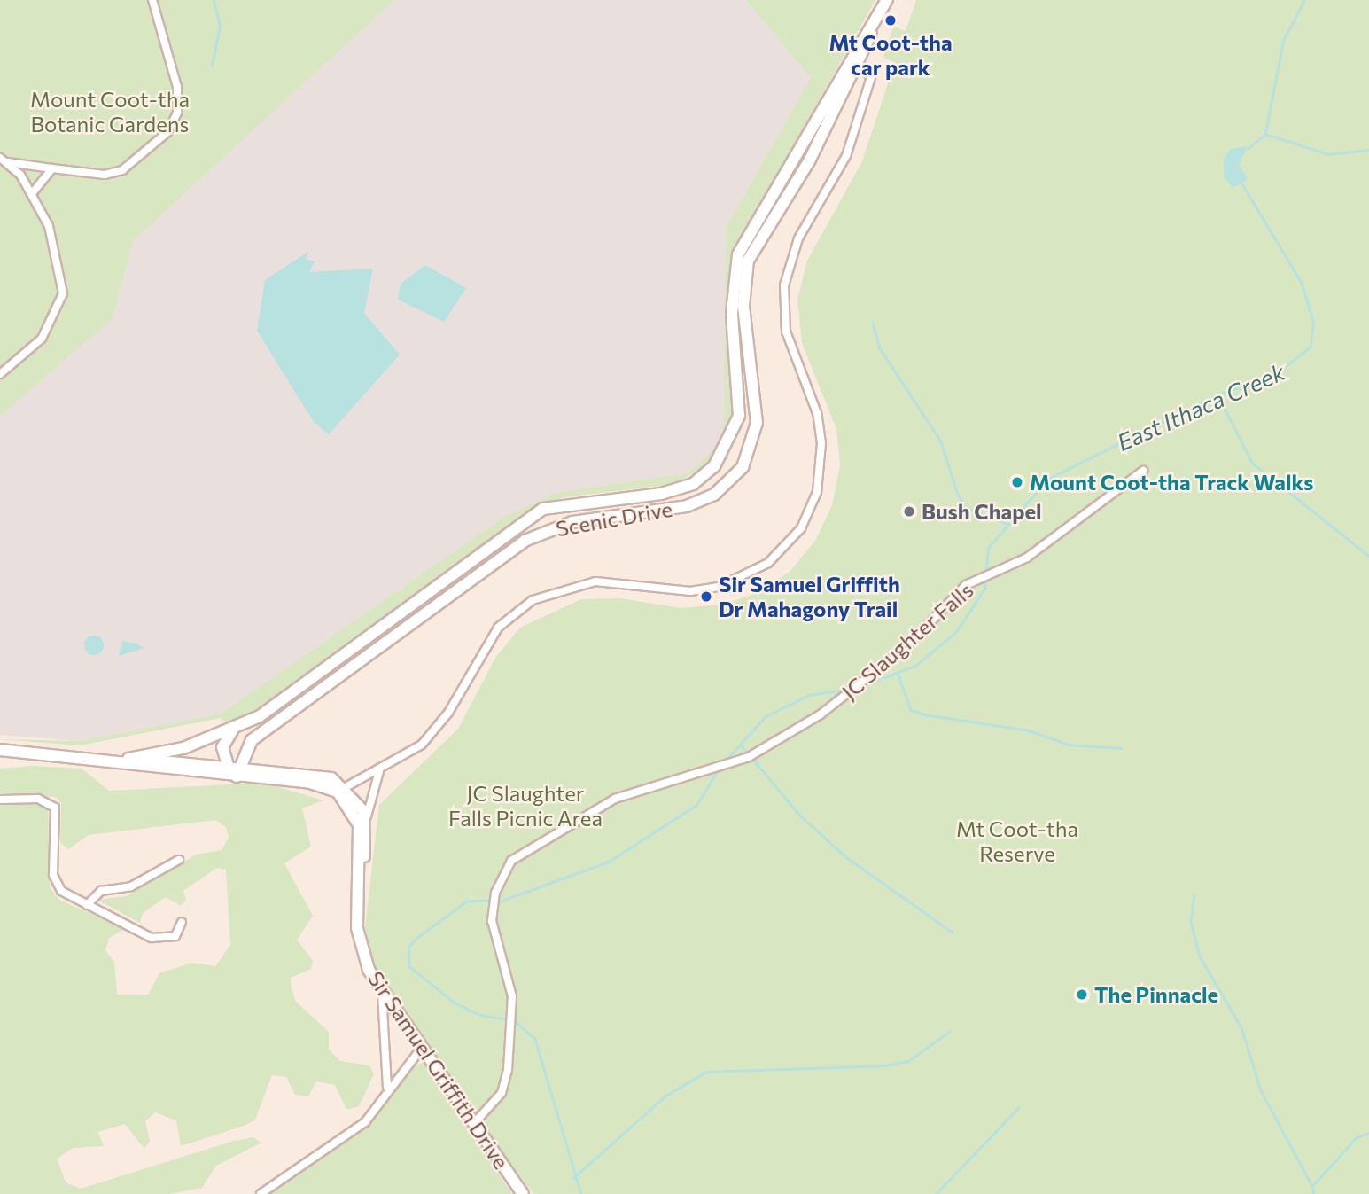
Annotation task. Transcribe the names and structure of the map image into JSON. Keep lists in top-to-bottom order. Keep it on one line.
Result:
{"streets":{"main road":["Scenic Drive","Sir Samuel Griffith Drive"],"street":["JC Slaughter Falls"]},"crossings":[["JC Slaughter Falls","Sir Samuel Griffith Drive"]],"water":["East Ithaca Creek"],"parks":["Mount Coot-tha Botanic Gardens","JC Slaughter Falls Picnic Area","Mt Coot-tha Reserve"],"places":["Mt Coot-tha car park","Mount Coot-tha Track Walks","Bush Chapel","Sir Samuel Griffith Dr Mahagony Trail","The Pinnacle"]}
